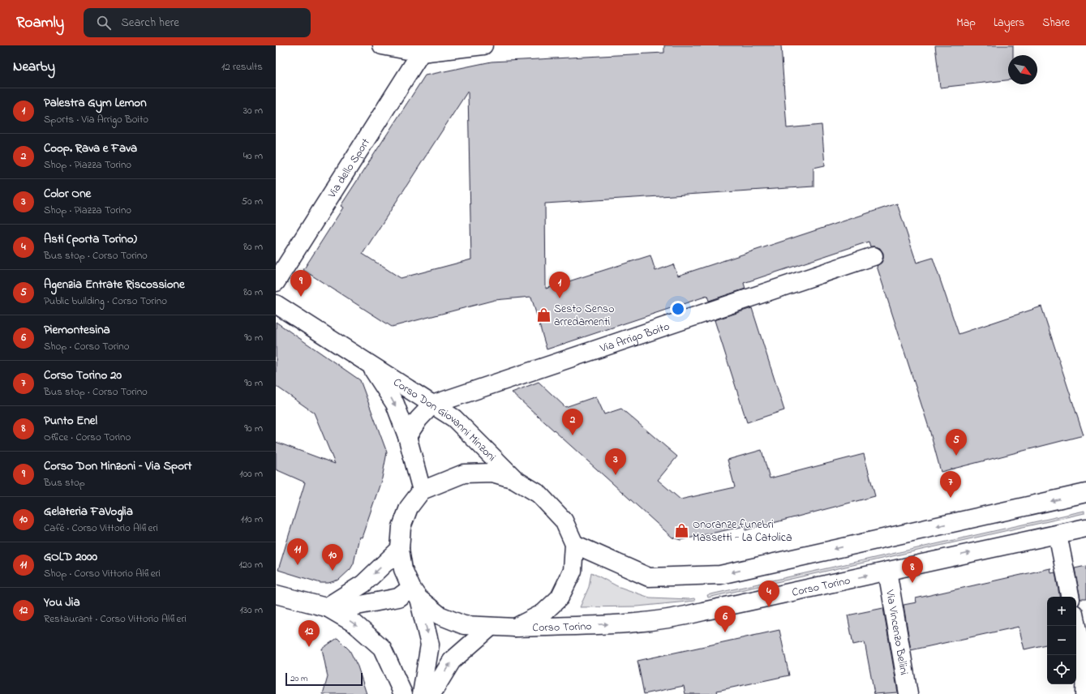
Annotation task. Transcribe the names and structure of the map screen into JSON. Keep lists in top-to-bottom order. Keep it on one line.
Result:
{"streets":{"main road":["Via dello Sport","Via Arrigo Boito","Corso Don Giovanni Minzoni","Corso Torino","Via Vincenzo Bellini"]},"crossings":[["Via Arrigo Boito","Corso Don Giovanni Minzoni"],["Corso Torino","Via Vincenzo Bellini"]],"places":{"shop":["Sesto Senso arredamenti","Onoranze funebri Massetti - La Catolica"]},"scale_bar":"20 m","north":"bottom right","page":{"header":"Roamly","search":"Search here","nav":["Map","Layers","Share"],"heading":["Nearby","12 results"],"list":[{"mark":"1","name":"Palestra Gym Lemon","note":"Sports · Via Arrigo Boito","value":"30 m"},{"mark":"2","name":"Coop. Rava e Fava","note":"Shop · Piazza Torino","value":"40 m"},{"mark":"3","name":"Color One","note":"Shop · Piazza Torino","value":"50 m"},{"mark":"4","name":"Asti (porta Torino)","note":"Bus stop · Corso Torino","value":"80 m"},{"mark":"5","name":"Agenzia Entrate Riscossione","note":"Public building · Corso Torino","value":"80 m"},{"mark":"6","name":"Piemontesina","note":"Shop · Corso Torino","value":"90 m"},{"mark":"7","name":"Corso Torino 20","note":"Bus stop · Corso Torino","value":"90 m"},{"mark":"8","name":"Punto Enel","note":"Office · Corso Torino","value":"90 m"},{"mark":"9","name":"Corso Don Minzoni – Via Sport","note":"Bus stop","value":"100 m"},{"mark":"10","name":"Gelateria FaVoglia","note":"Café · Corso Vittorio Alfieri","value":"110 m"},{"mark":"11","name":"GOLD 2000","note":"Shop · Corso Vittorio Alfieri","value":"120 m"},{"mark":"12","name":"You Jia","note":"Restaurant · Corso Vittorio Alfieri","value":"130 m"}],"pins":["9","1","2","5","3","7","11","10","8","4","6","12"],"map_buttons":["+","−"],"scale":"20 m"}}
